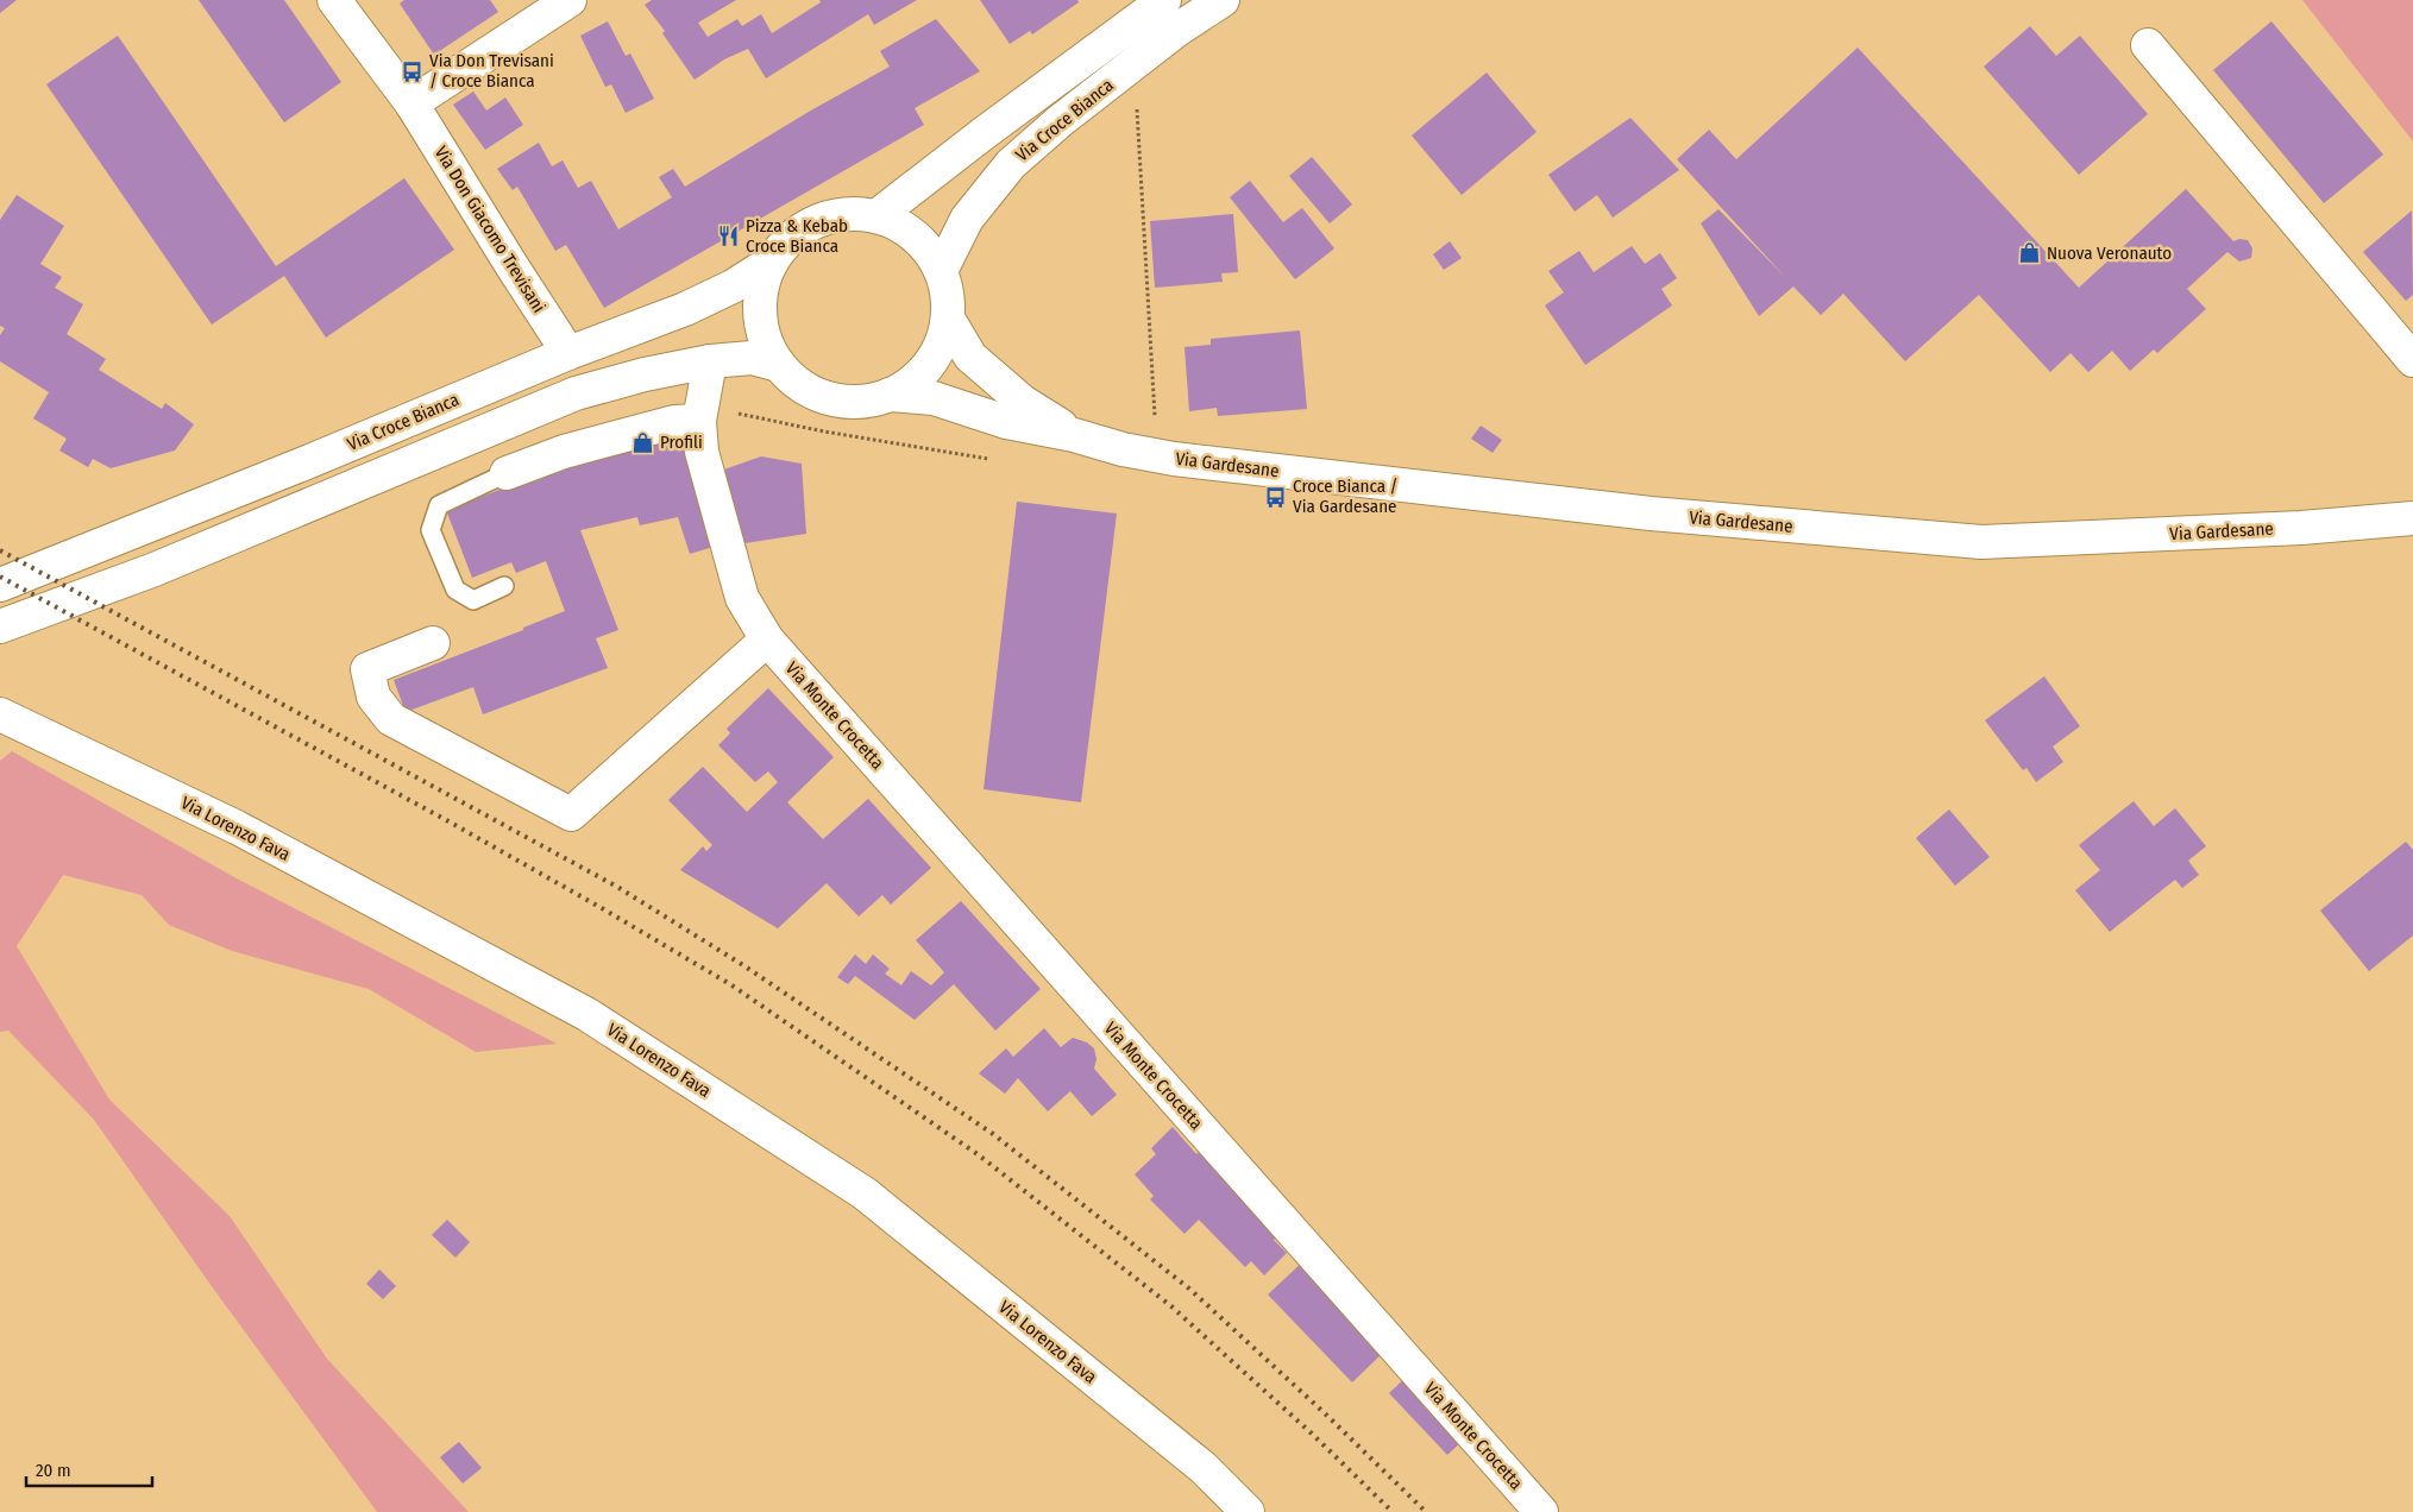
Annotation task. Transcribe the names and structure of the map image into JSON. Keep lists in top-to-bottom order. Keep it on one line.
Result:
{"streets":{"street":["Via Croce Bianca","Via Don Giacomo Trevisani","Via Gardesane","Via Monte Crocetta","Via Lorenzo Fava"]},"crossings":[["Via Croce Bianca","Via Don Giacomo Trevisani"],["Via Croce Bianca","Via Gardesane"],["Via Croce Bianca","Via Monte Crocetta"]],"places":{"bus stop":["Via Don Trevisani / Croce Bianca","Croce Bianca / Via Gardesane"],"restaurant":["Pizza & Kebab Croce Bianca"],"shop":["Nuova Veronauto","Profili"]},"scale_bar":"20 m"}
